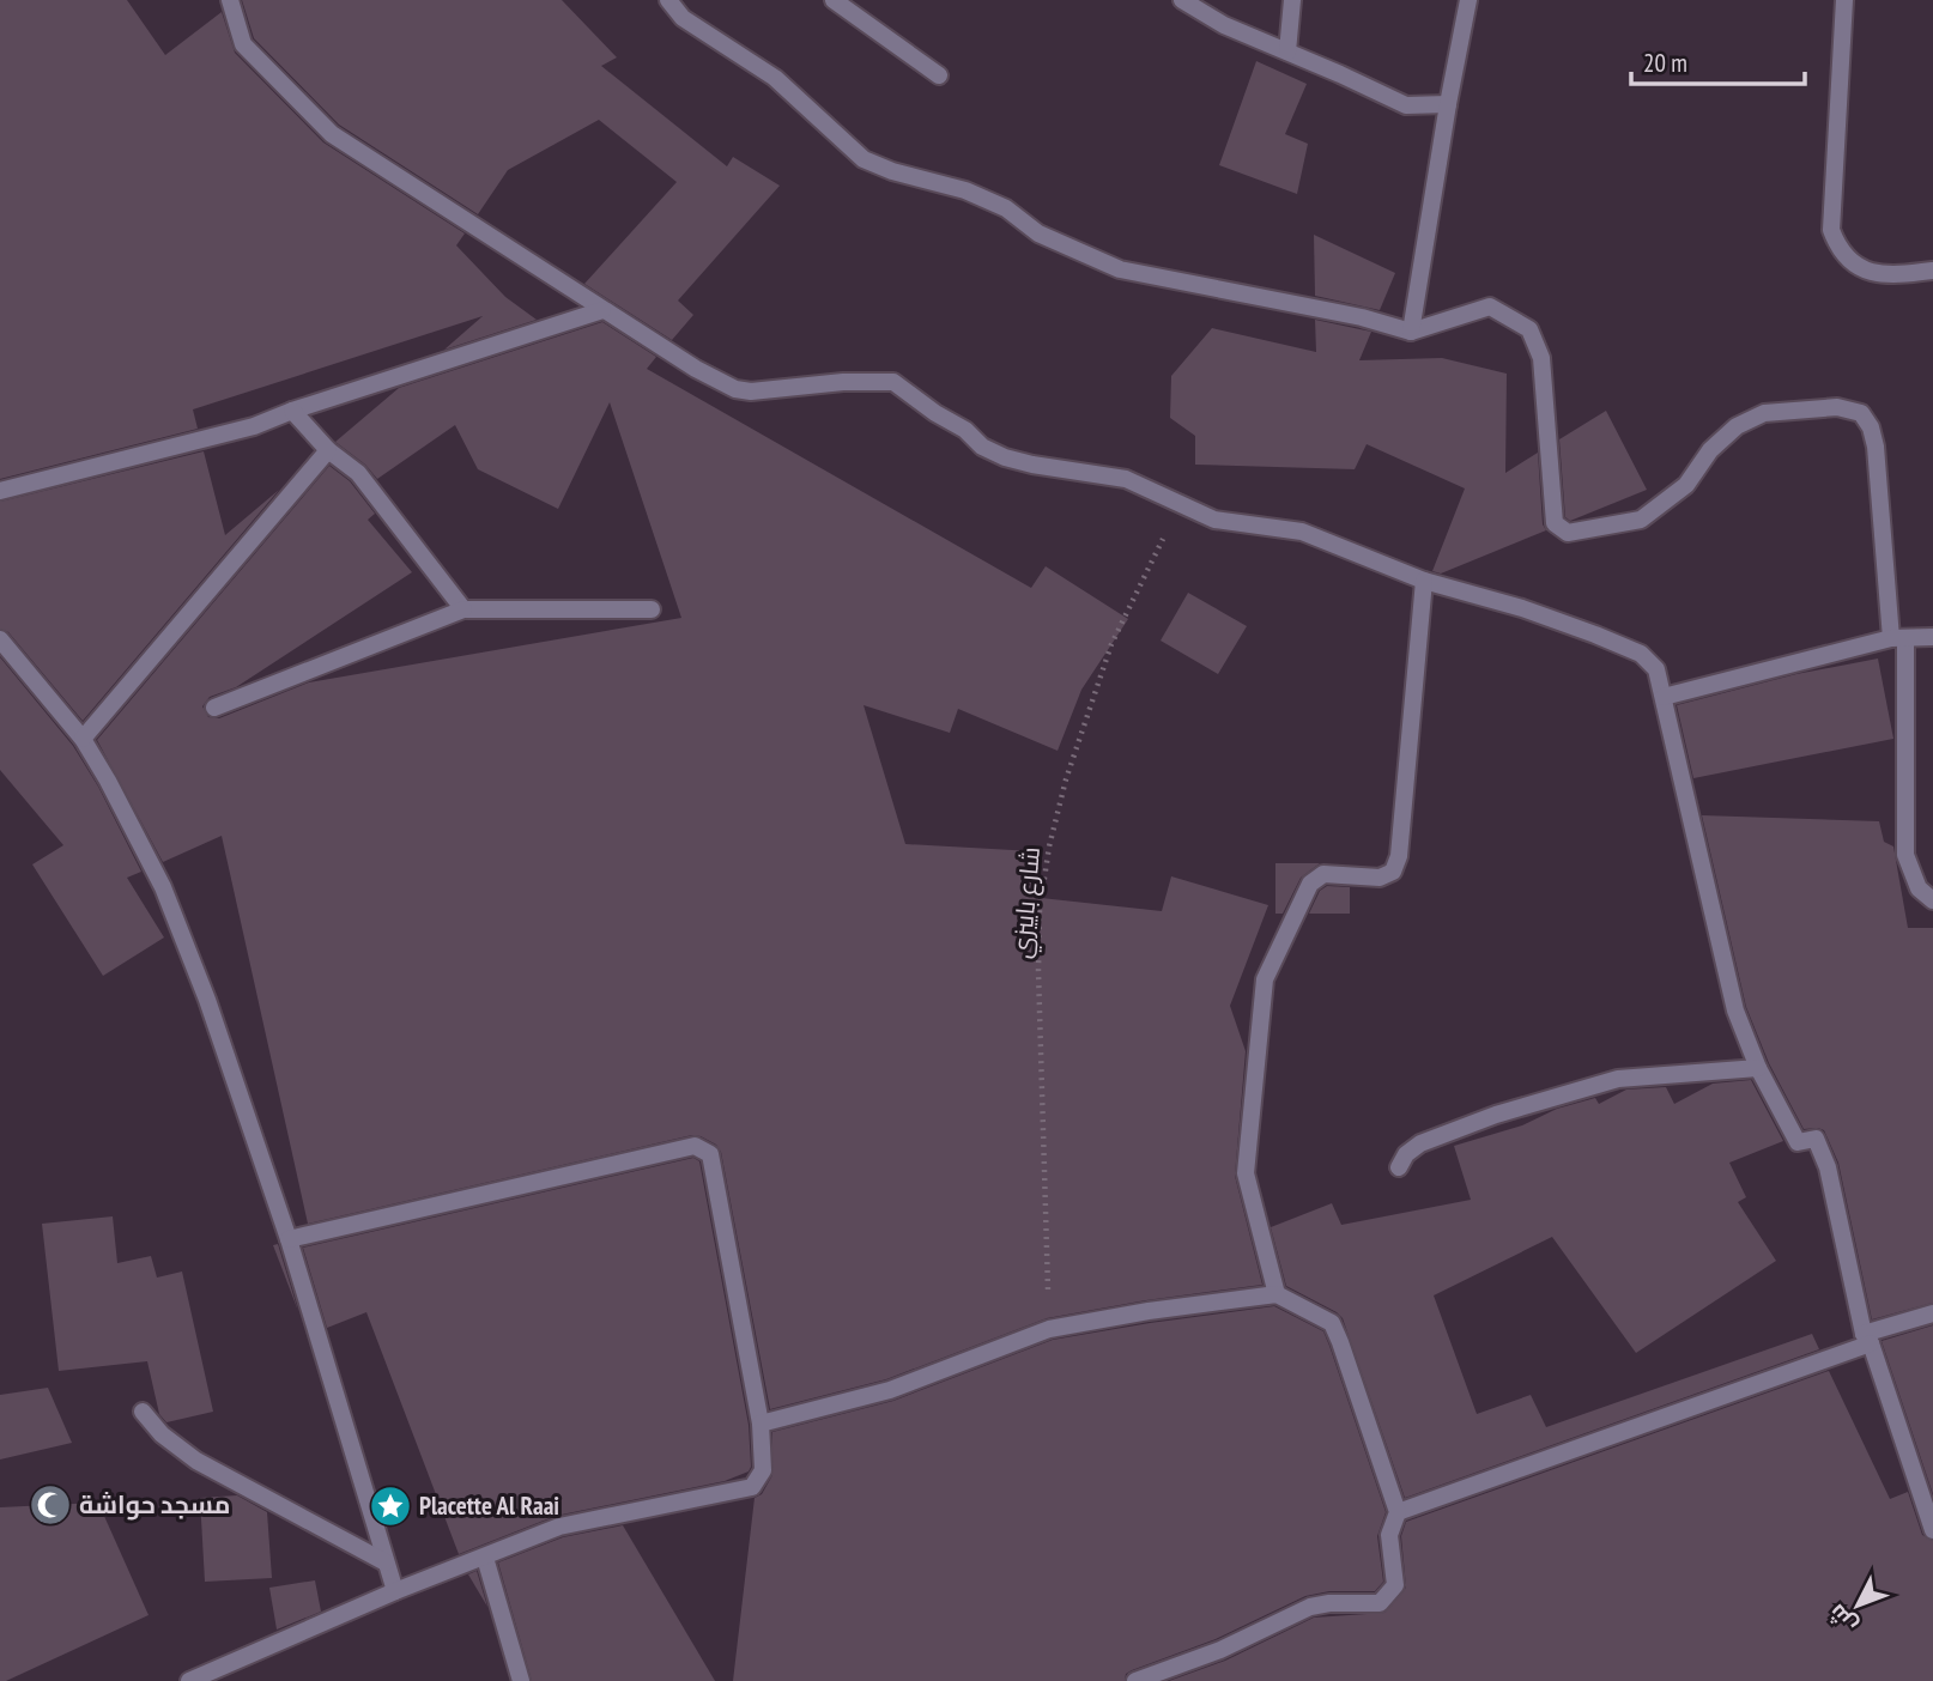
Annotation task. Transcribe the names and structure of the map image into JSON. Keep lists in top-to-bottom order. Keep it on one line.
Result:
{"streets":{"path":["شارع باييزي"]},"places":{"mosque":["مسجد حواشة"],"place":["Placette Al Raai"]},"scale_bar":"20 m","north":"bottom left"}
